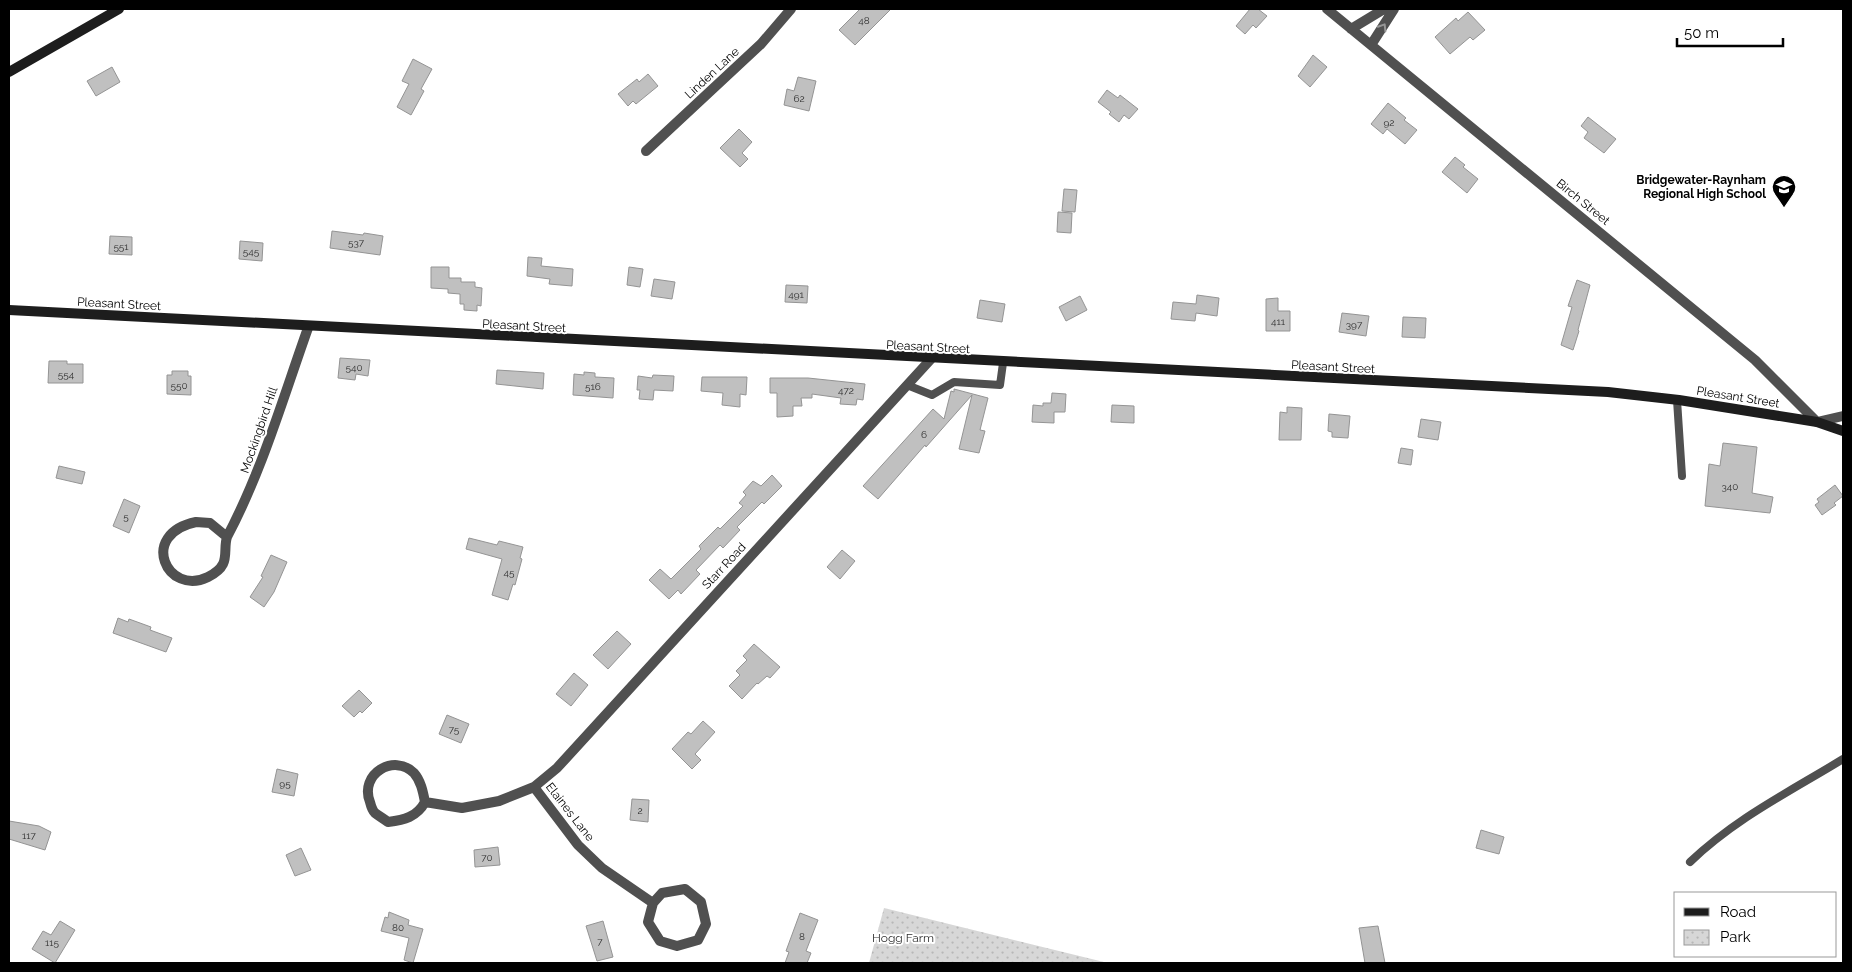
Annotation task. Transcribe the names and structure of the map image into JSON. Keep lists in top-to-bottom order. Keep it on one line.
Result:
{"streets":{"main road":["Pleasant Street"],"street":["Linden Lane","Birch Street","Mockingbird Hill","Starr Road","Elaines Lane"]},"crossings":[["Birch Street","Pleasant Street"],["Pleasant Street","Mockingbird Hill"],["Pleasant Street","Starr Road"],["Starr Road","Elaines Lane"]],"parks":["Hogg Farm"],"places":{"school or university":["Bridgewater-Raynham Regional High School"]},"house_numbers":["48","62","92","537","551","545","491","411","397","540","554","550","516","472","6","340","5","45","75","95","2","117","70","80","8","7","115"],"legend":["Road","Park"],"scale_bar":"50 m"}
